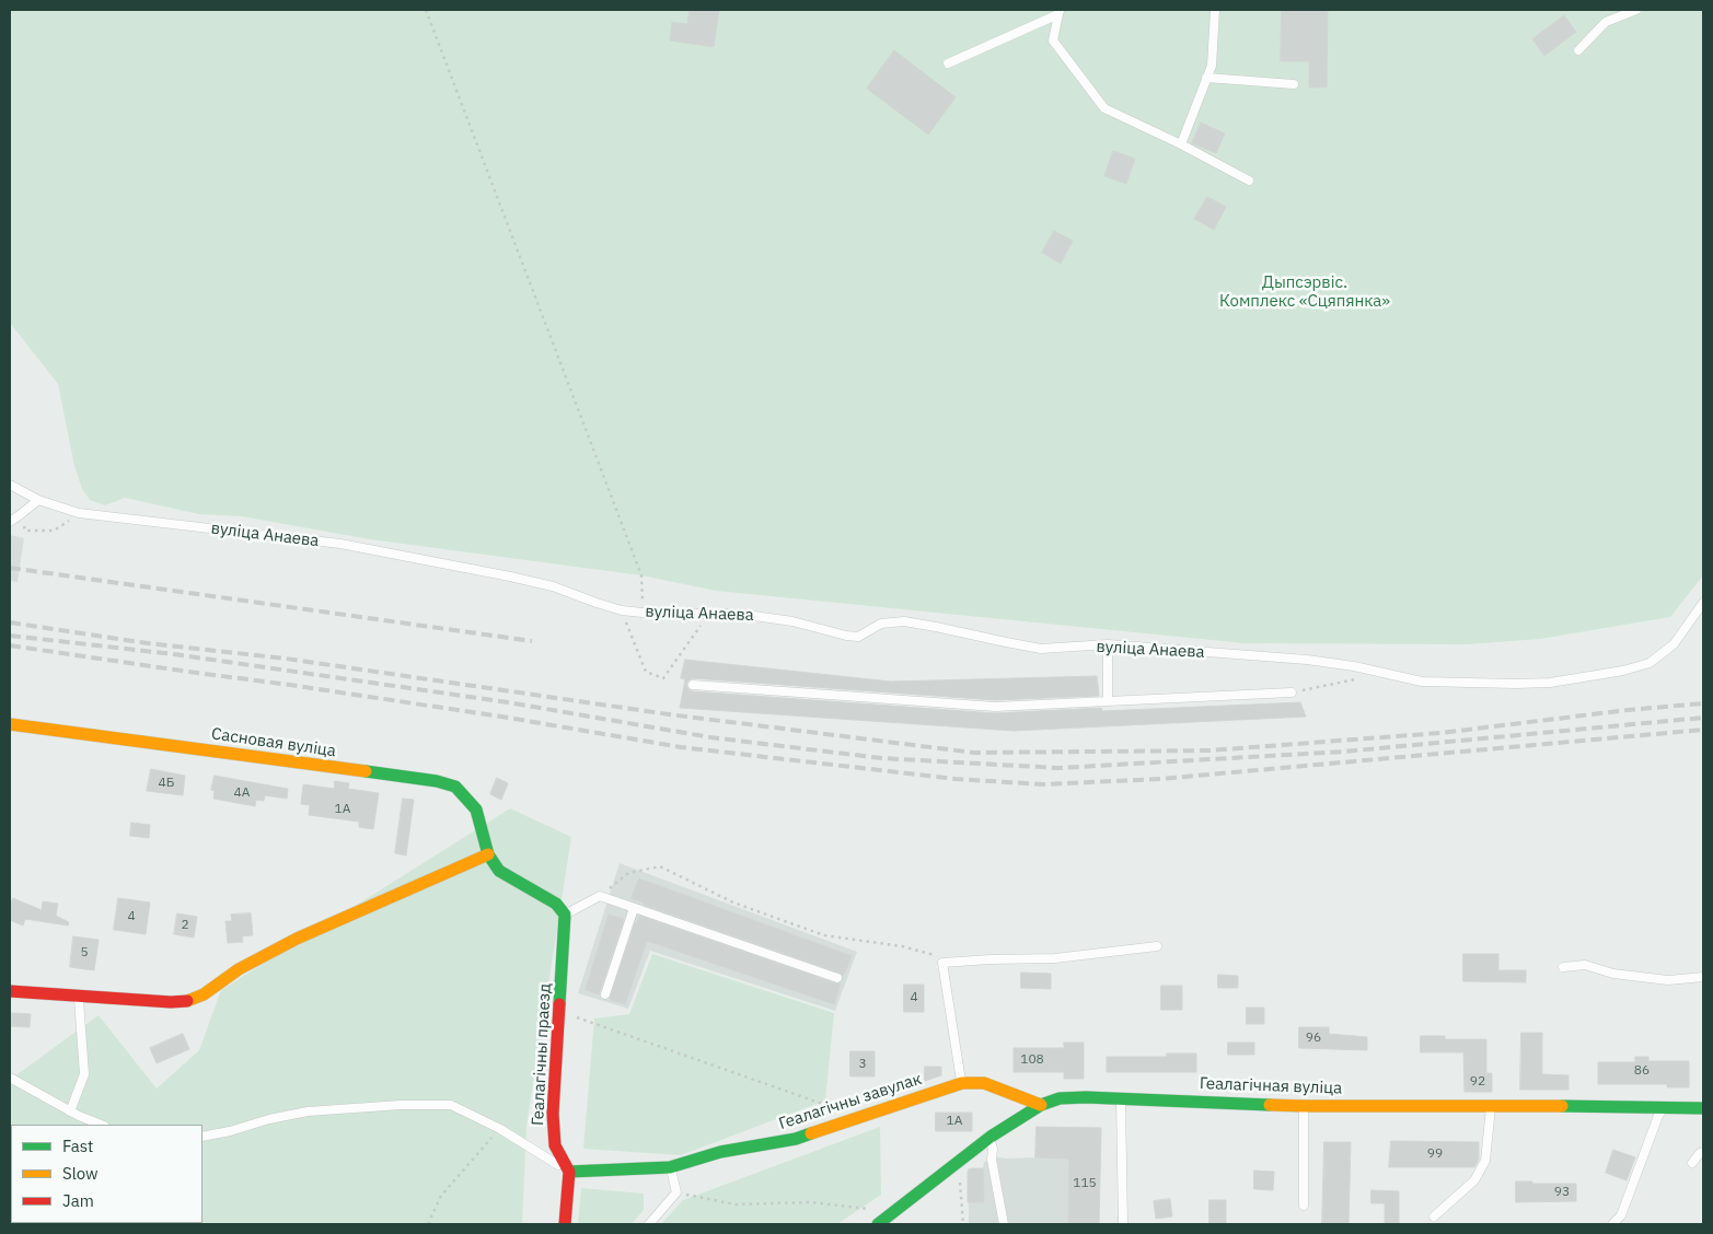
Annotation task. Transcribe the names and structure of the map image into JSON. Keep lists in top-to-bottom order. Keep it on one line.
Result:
{"streets":{"street":["Сасновая вуліца","Геалагічны праезд","Геалагічная вуліца","Геалагічны завулак"],"lane":["вуліца Анаева"]},"crossings":[["Сасновая вуліца","Геалагічны праезд"],["Геалагічны праезд","Геалагічны завулак"],["Геалагічная вуліца","Геалагічны завулак"]],"parks":["Дыпсэрвіс. Комплекс «Сцяпянка»"],"house_numbers":["4Б","4А","1А","4","2","5","4","96","108","3","86","92","1А","99","115","93"],"legend":["Fast","Slow","Jam"]}
